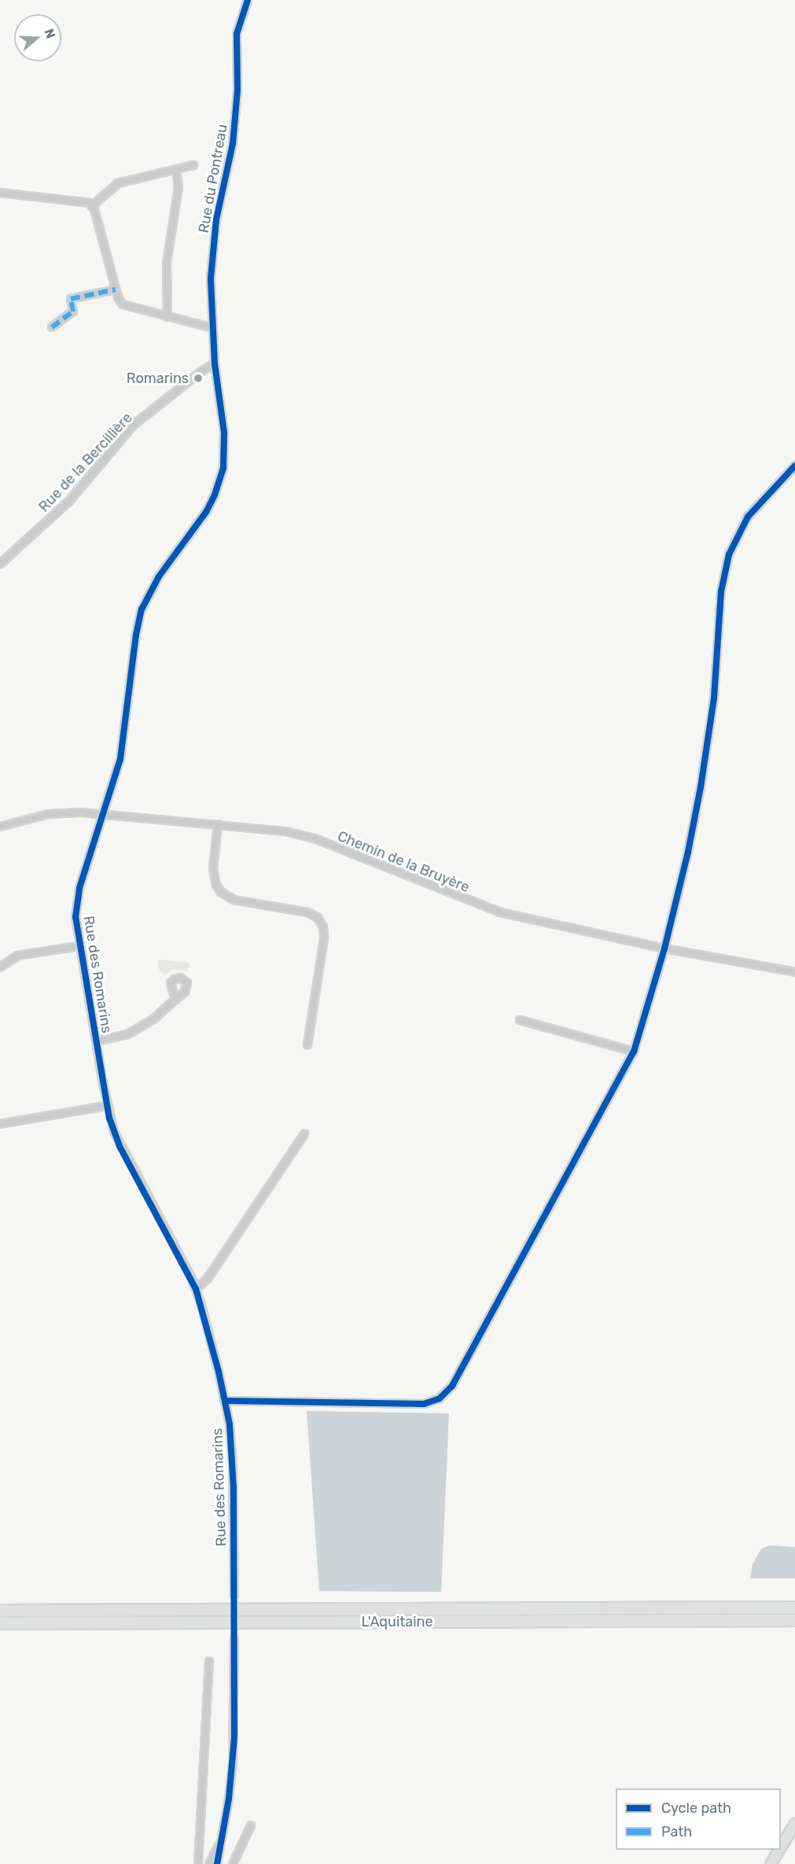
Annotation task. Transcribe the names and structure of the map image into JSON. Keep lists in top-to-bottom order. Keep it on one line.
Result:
{"streets":{"highway":["L'Aquitaine"],"street":["Rue du Pontreau","Rue de la Bercillière","Chemin de la Bruyère","Rue des Romarins"]},"crossings":[["Rue du Pontreau","Rue de la Bercillière"],["Rue du Pontreau","Rue des Romarins"],["Rue de la Bercillière","Rue des Romarins"],["Chemin de la Bruyère","Rue des Romarins"]],"places":["Romarins"],"legend":["Cycle path","Path"],"north":"right"}
